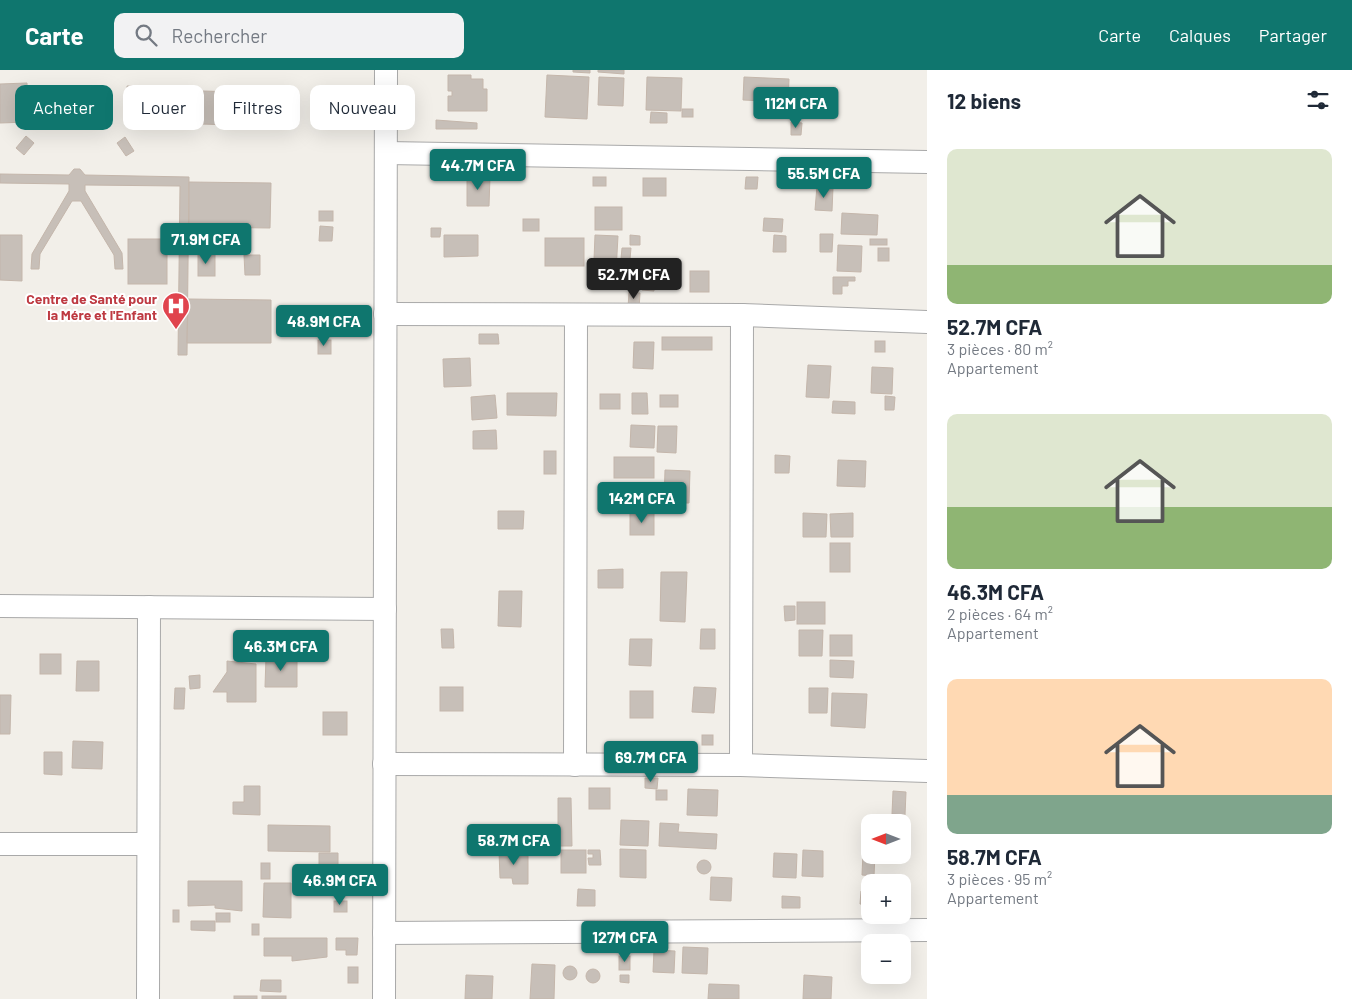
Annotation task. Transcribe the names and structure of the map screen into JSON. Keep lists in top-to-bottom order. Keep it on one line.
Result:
{"places":{"hospital":["Centre de Santé pour la Mére et l'Enfant"]},"north":"left","page":{"header":"Carte","search":"Rechercher","nav":["Carte","Calques","Partager"],"heading":"12 biens","chip":["Acheter","Louer","Filtres","Nouveau"],"price":["112M CFA","44.7M CFA","55.5M CFA","71.9M CFA","52.7M CFA","48.9M CFA","142M CFA","46.3M CFA","69.7M CFA","58.7M CFA","46.9M CFA","127M CFA"],"list":[{"name":"52.7M CFA","note":"3 pièces · 80 m² · Appartement"},{"name":"46.3M CFA","note":"2 pièces · 64 m² · Appartement"},{"name":"58.7M CFA","note":"3 pièces · 95 m² · Appartement"}],"map_buttons":["+","−"]}}
